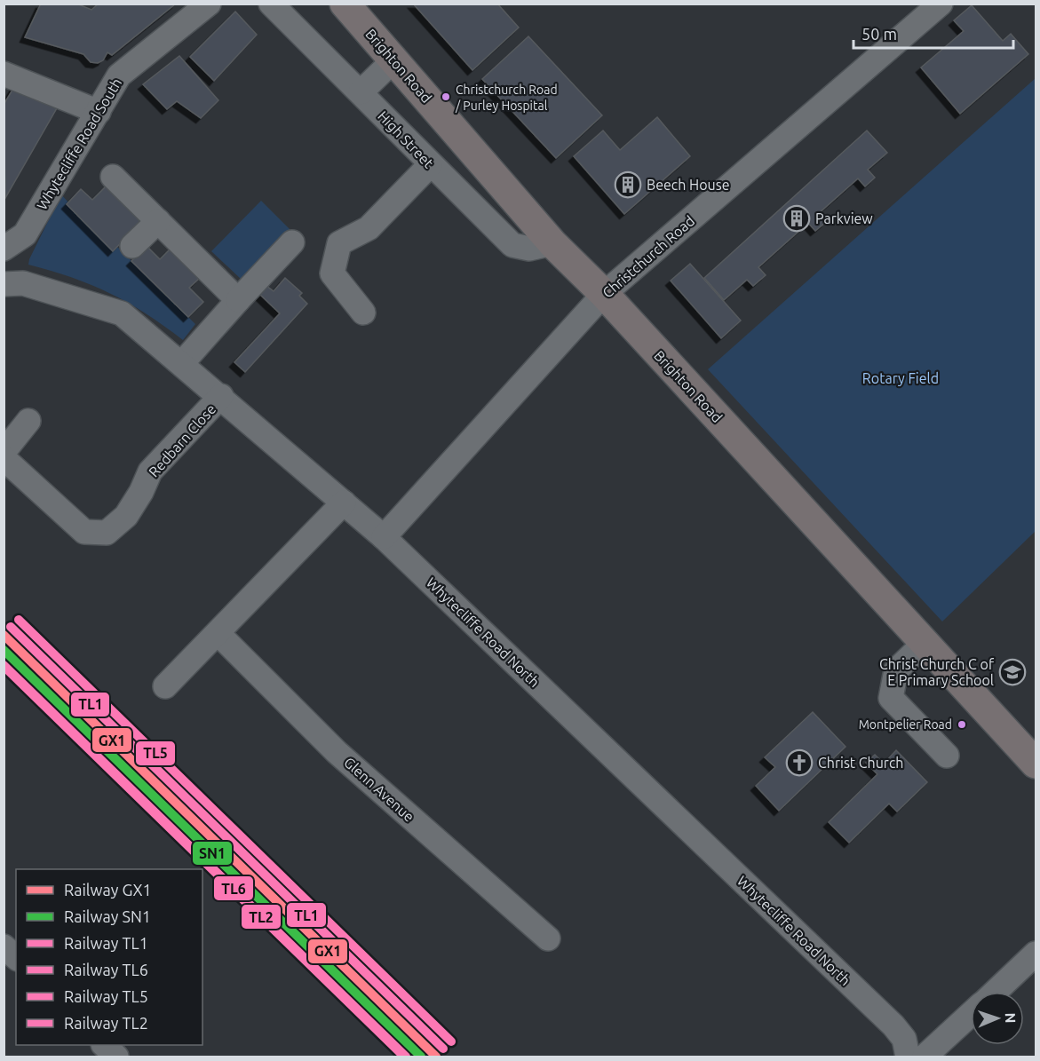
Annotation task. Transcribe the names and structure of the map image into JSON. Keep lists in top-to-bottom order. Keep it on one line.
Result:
{"streets":{"main road":["Brighton Road"],"street":["High Street","Whytecliffe Road South","Christchurch Road","Redbarn Close","Whytecliffe Road North","Glenn Avenue"]},"crossings":[["Brighton Road","High Street"],["Brighton Road","Christchurch Road"],["Christchurch Road","Whytecliffe Road North"],["Redbarn Close","Whytecliffe Road North"]],"parks":["Rotary Field"],"places":{"other":["Christchurch Road / Purley Hospital","Montpelier Road"],"building":["Beech House","Parkview"],"school or university":["Christ Church C of E Primary School"],"church":["Christ Church"]},"lines":["rail line TL5","rail line TL1","rail line GX1","rail line SN1","rail line TL6","rail line TL2"],"legend":["Railway GX1","Railway SN1","Railway TL1","Railway TL6","Railway TL5","Railway TL2"],"scale_bar":"50 m","north":"right"}
